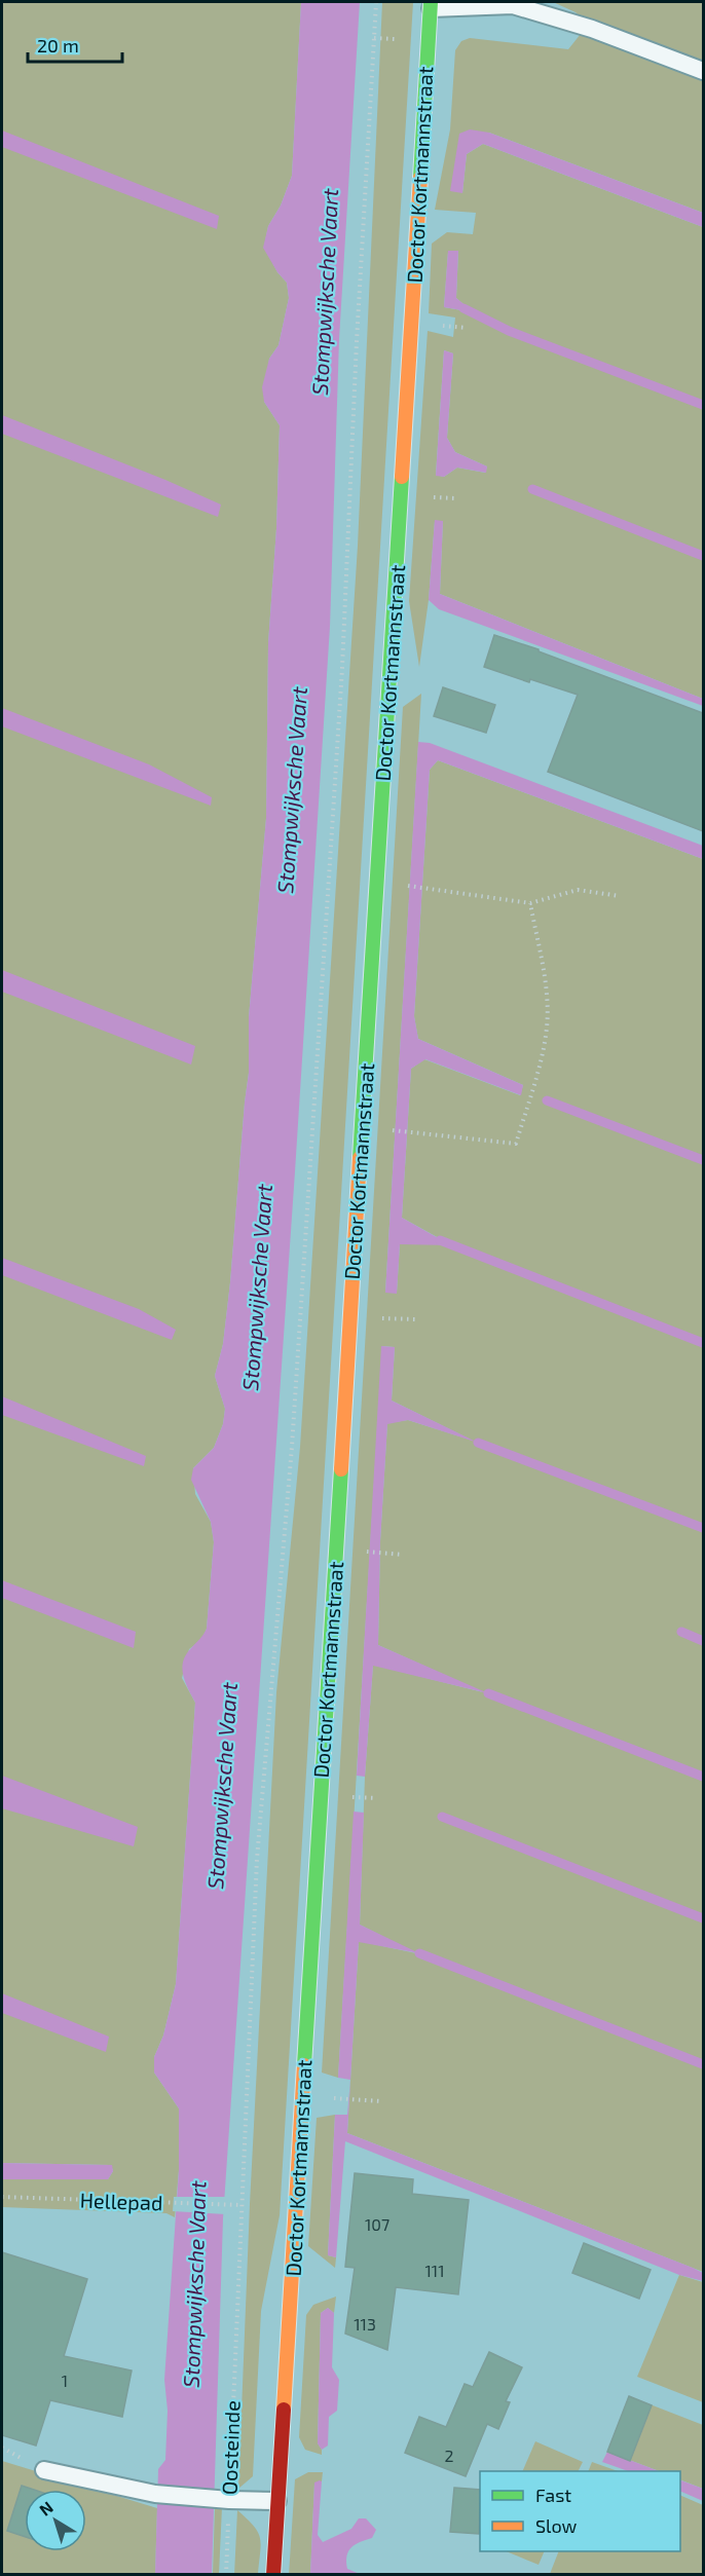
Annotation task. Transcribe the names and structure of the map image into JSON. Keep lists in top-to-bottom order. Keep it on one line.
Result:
{"streets":{"main road":["Doctor Kortmannstraat"],"path":["Hellepad","Oosteinde"]},"crossings":[["Hellepad","Oosteinde"]],"water":["Stompwijksche Vaart"],"house_numbers":["107","111","113","1","2"],"legend":["Fast","Slow"],"scale_bar":"20 m","north":"top left"}
